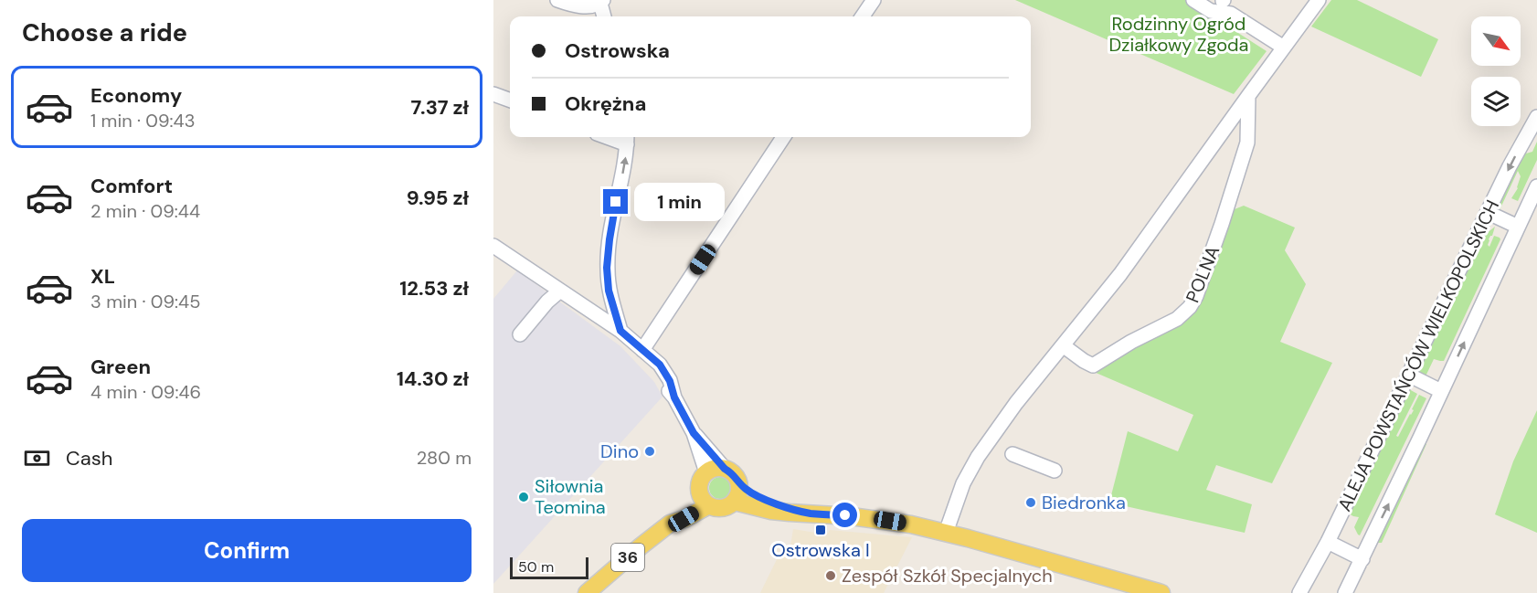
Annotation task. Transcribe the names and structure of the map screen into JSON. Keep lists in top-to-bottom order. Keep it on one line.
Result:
{"streets":{"main road":["36"],"street":["POLNA","ALEJA POWSTAŃCÓW WIELKOPOLSKICH"]},"parks":["Rodzinny Ogród Działkowy Zgoda"],"places":{"other":["Dino","Siłownia Teomina","Biedronka","Zespół Szkół Specjalnych"],"transit":["Ostrowska I"]},"scale_bar":"50 m","north":"bottom right","page":{"heading":"Choose a ride","banner":["Ostrowska","Okrężna"],"list":[{"name":"Economy","note":"1 min · 09:43","value":"7.37 zł"},{"name":"Comfort","note":"2 min · 09:44","value":"9.95 zł"},{"name":"XL","note":"3 min · 09:45","value":"12.53 zł"},{"name":"Green","note":"4 min · 09:46","value":"14.30 zł"}],"bubble":"1 min","pay":["Cash","280 m"],"buttons":"Confirm","scale":"50 m"}}
